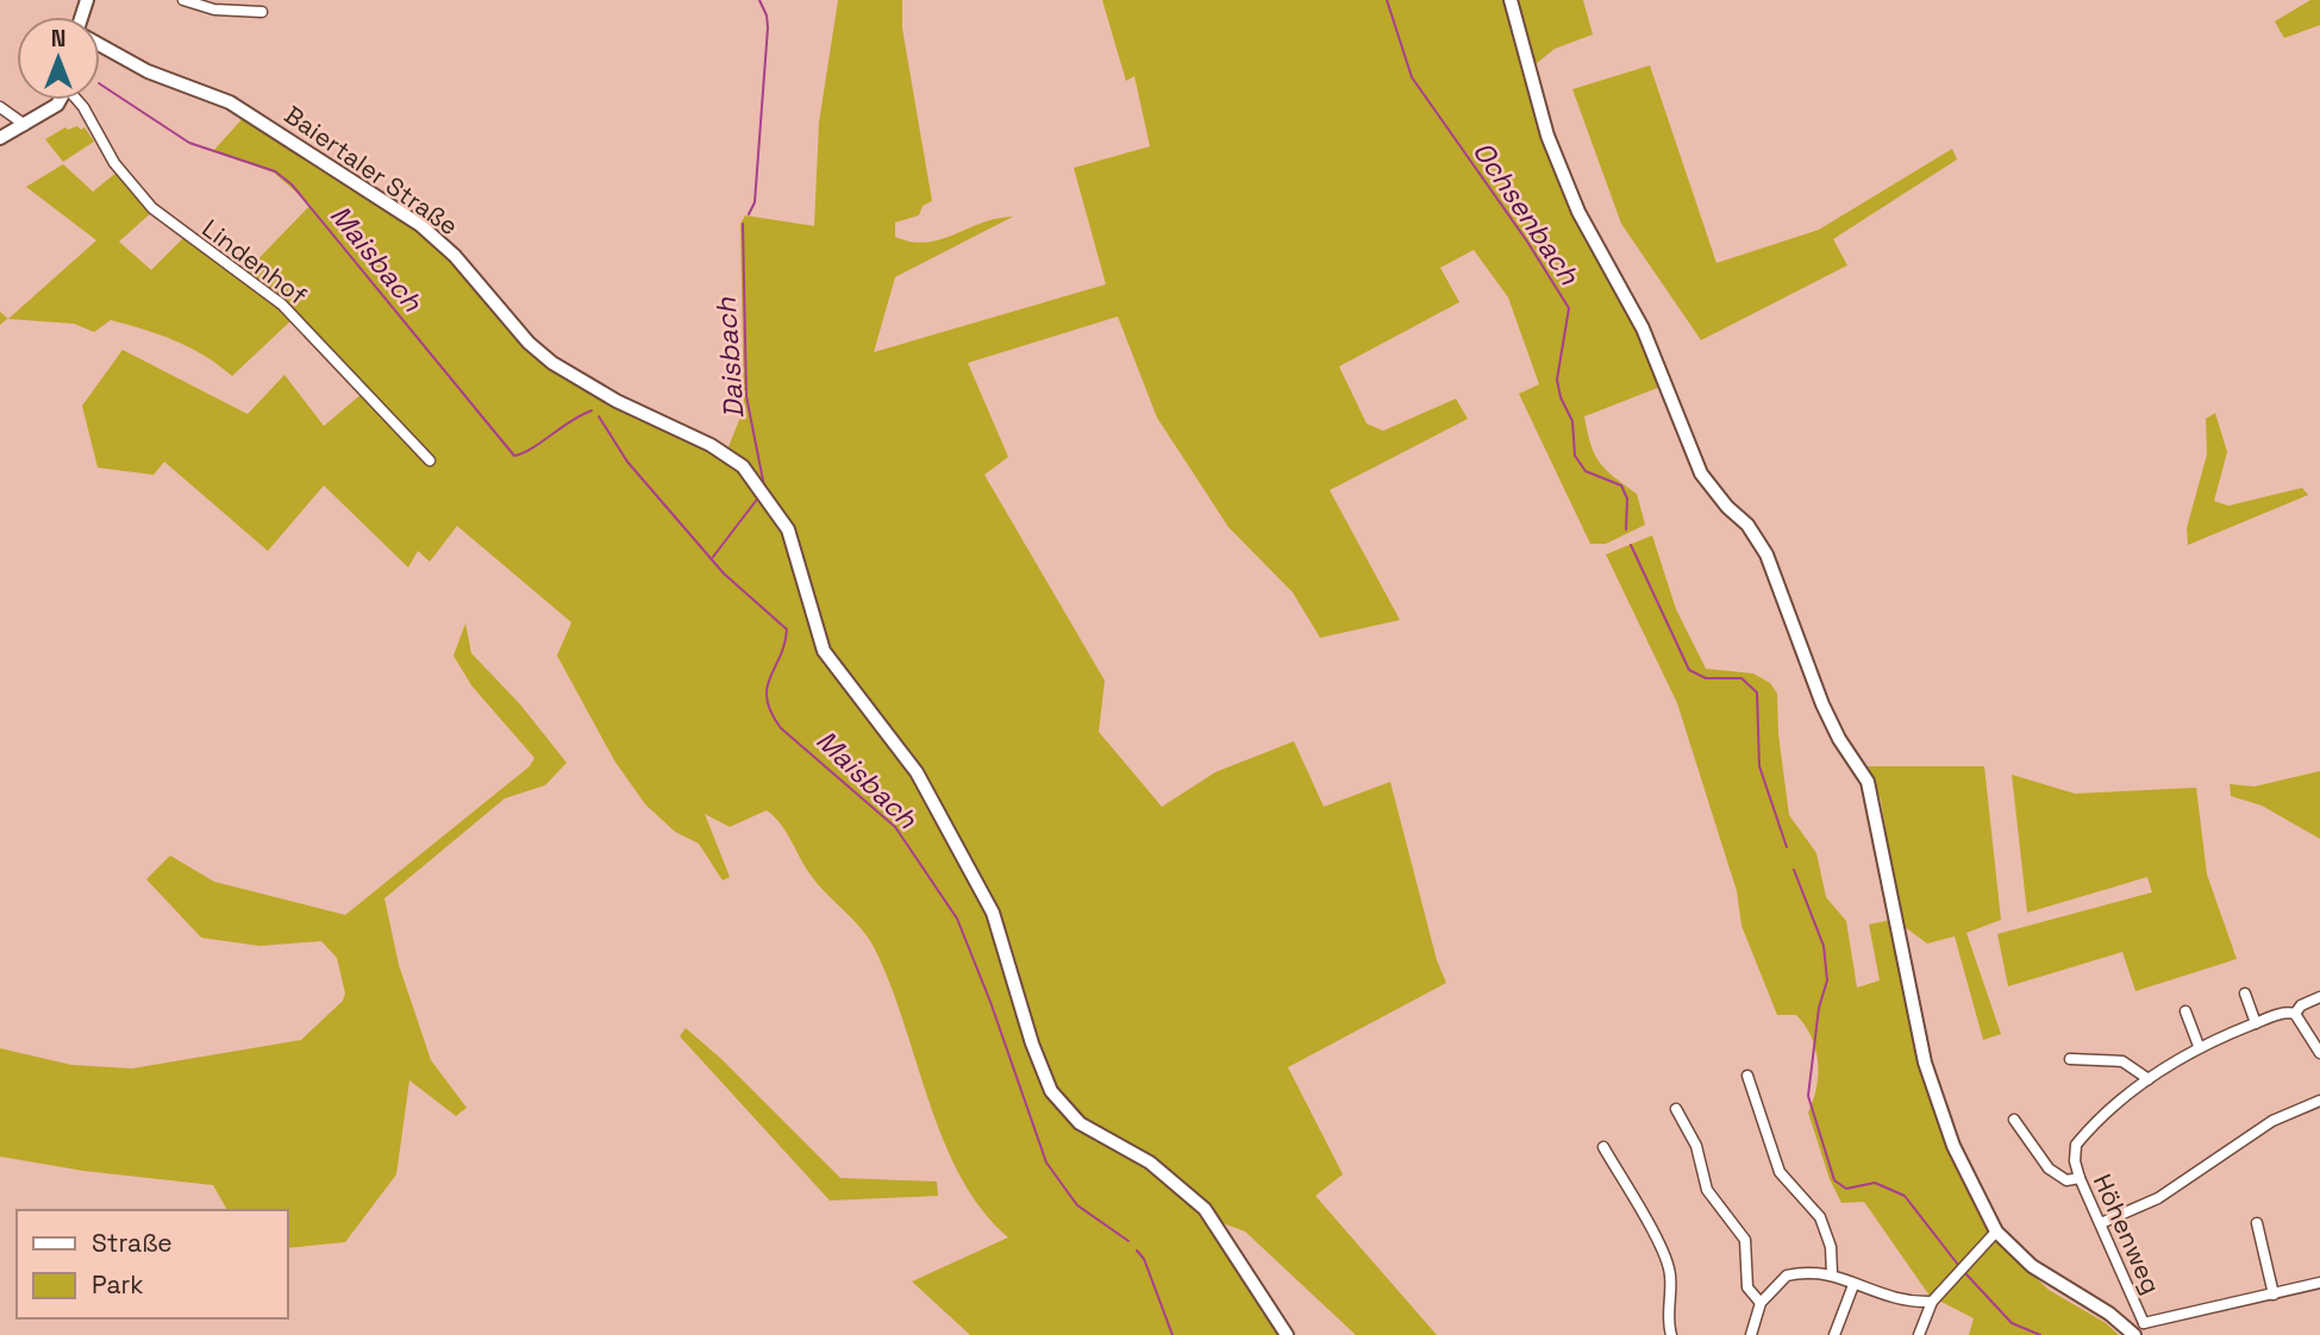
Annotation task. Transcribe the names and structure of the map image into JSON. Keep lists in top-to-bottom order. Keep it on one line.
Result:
{"streets":{"street":["Baiertaler Straße","Lindenhof","Höhenweg"]},"water":["Ochsenbach","Maisbach","Daisbach"],"legend":["Straße","Park"],"north":"top"}
